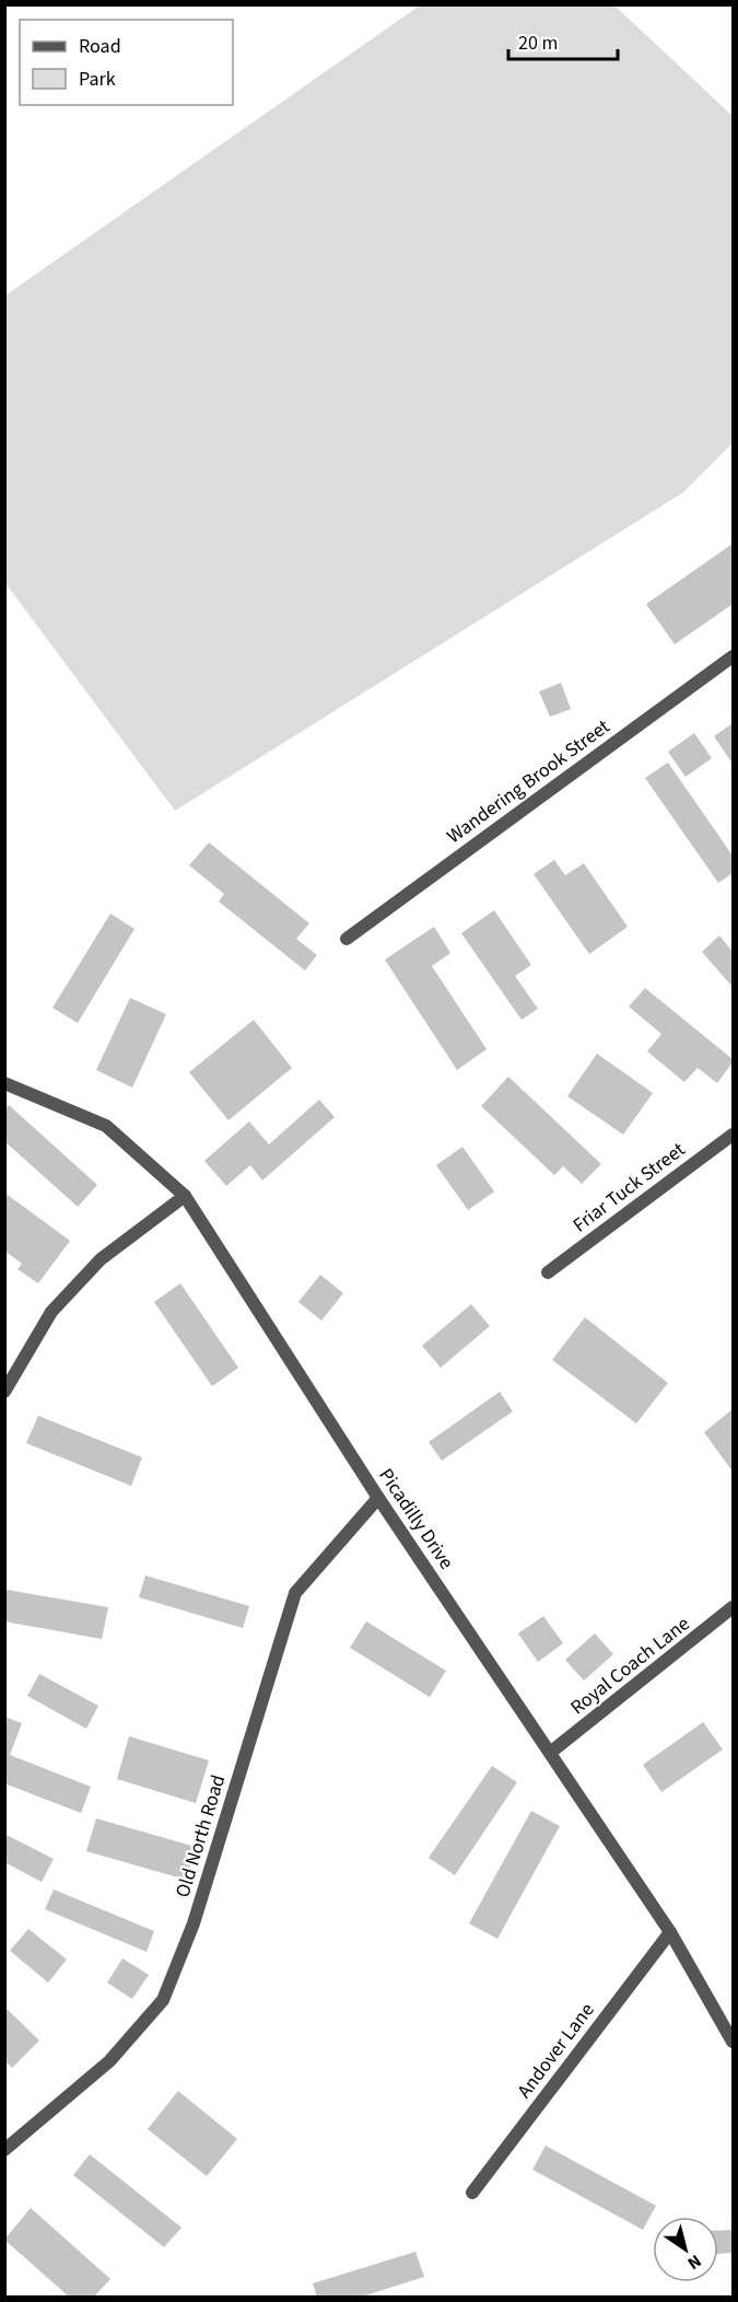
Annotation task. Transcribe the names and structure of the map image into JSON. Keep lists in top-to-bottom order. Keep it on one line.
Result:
{"streets":{"street":["Wandering Brook Street","Friar Tuck Street","Picadilly Drive","Royal Coach Lane","Old North Road","Andover Lane"]},"crossings":[["Picadilly Drive","Royal Coach Lane"],["Picadilly Drive","Old North Road"],["Picadilly Drive","Andover Lane"]],"legend":["Road","Park"],"scale_bar":"20 m","north":"bottom right"}
